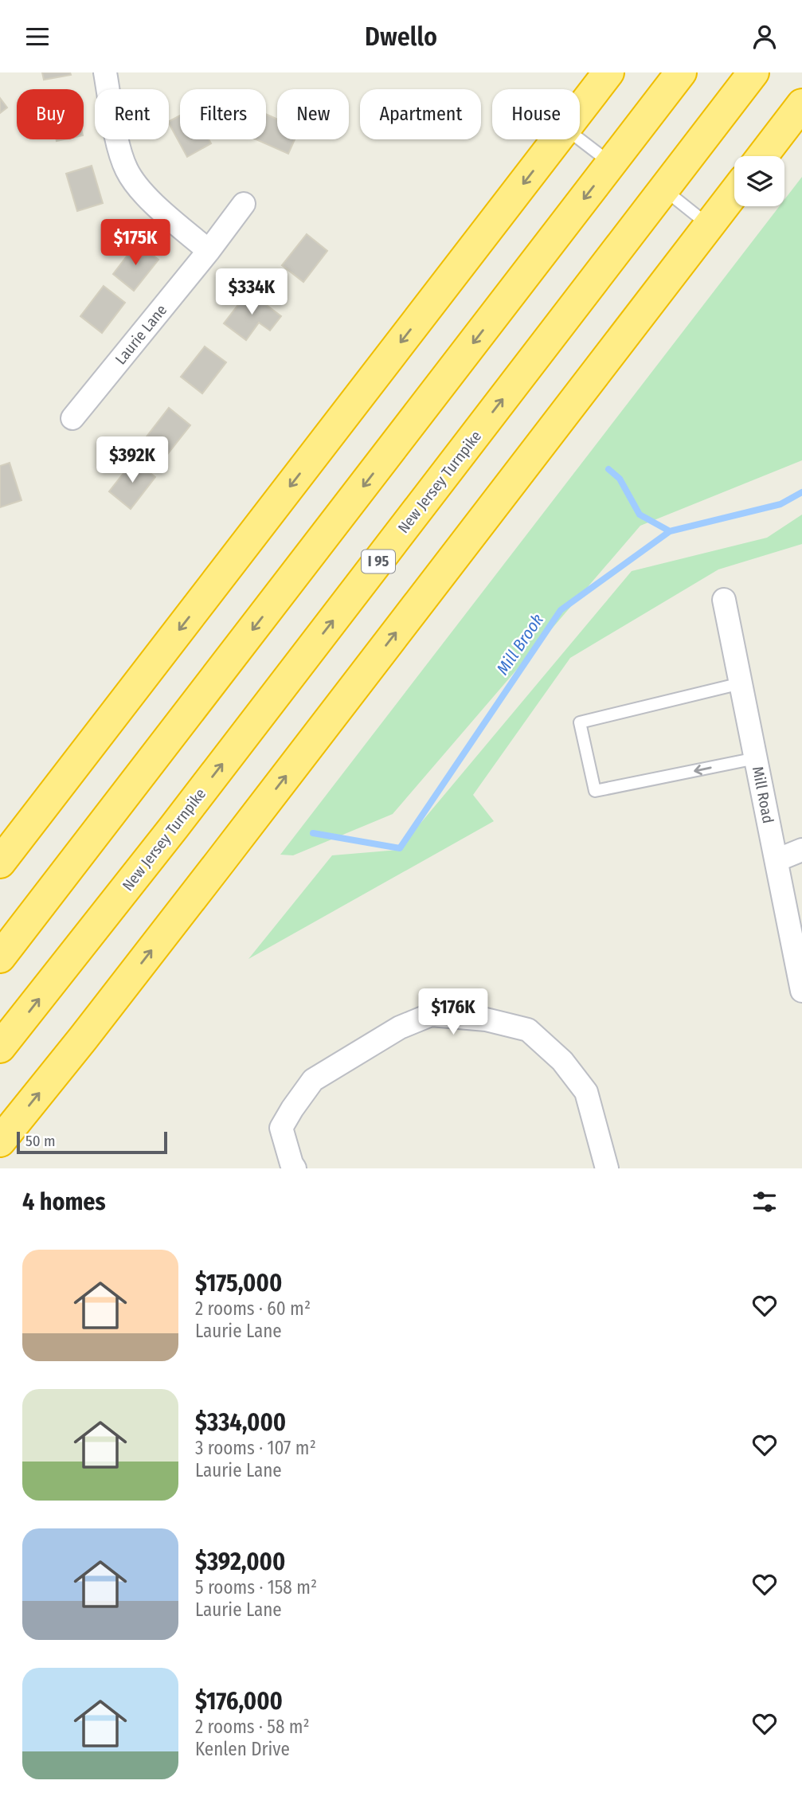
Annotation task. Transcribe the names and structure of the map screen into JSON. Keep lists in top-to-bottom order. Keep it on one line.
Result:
{"streets":{"highway":["New Jersey Turnpike","I 95"],"street":["Laurie Lane","Mill Road"]},"water":["Mill Brook"],"scale_bar":"50 m","page":{"header":"Dwello","chip":["Buy","Rent","Filters","New","Apartment","House"],"price":["$175K","$334K","$392K","$176K"],"scale":"50 m","heading":"4 homes","list":[{"name":"$175,000","note":"2 rooms · 60 m² · Laurie Lane"},{"name":"$334,000","note":"3 rooms · 107 m² · Laurie Lane"},{"name":"$392,000","note":"5 rooms · 158 m² · Laurie Lane"},{"name":"$176,000","note":"2 rooms · 58 m² · Kenlen Drive"}]}}
